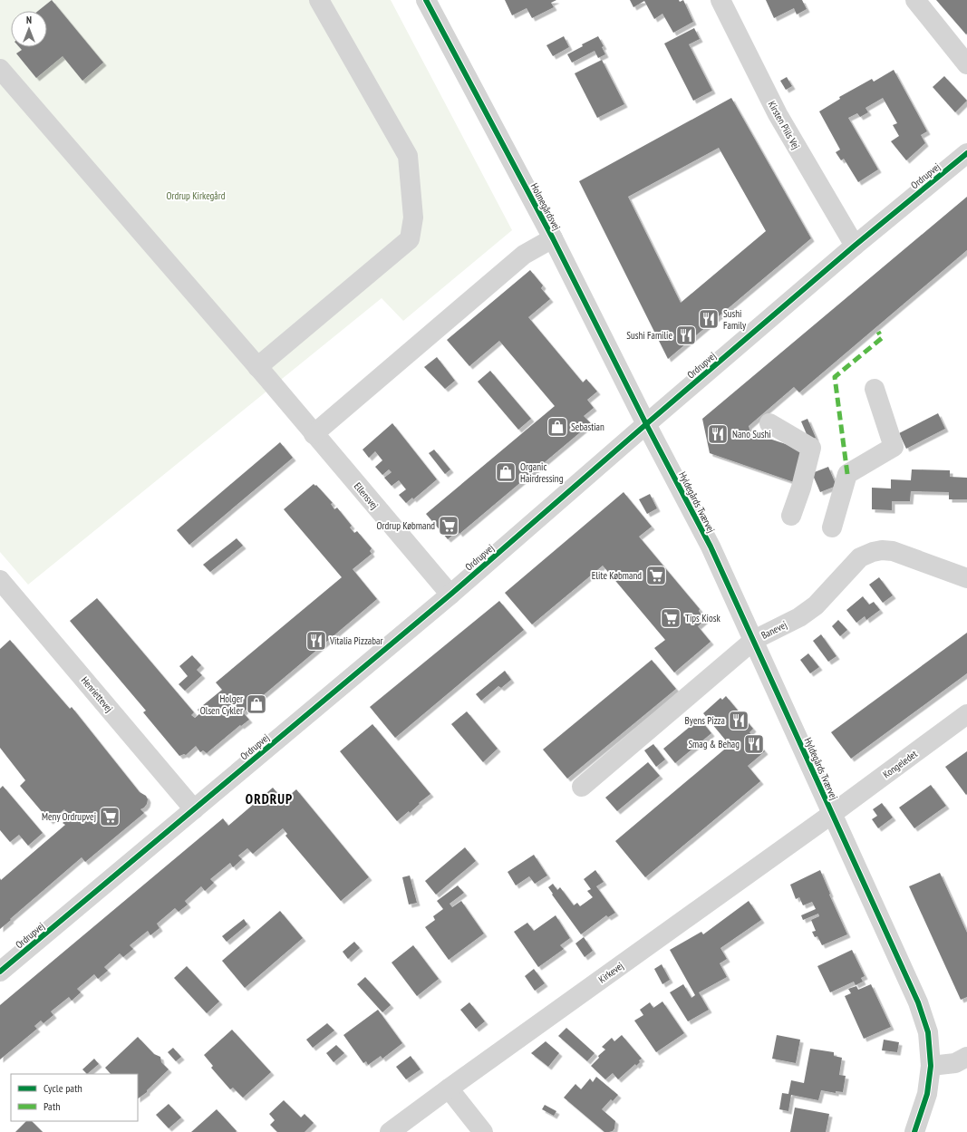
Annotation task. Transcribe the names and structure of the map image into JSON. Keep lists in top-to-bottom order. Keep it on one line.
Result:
{"streets":{"street":["Kirsten Piils Vej","Ordrupvej","Holmegårdsvej","Ellensvej","Hyldegårds Tværvej","Banevej","Henriettevej","Kongeledet","Kirkevej"]},"crossings":[["Kirsten Piils Vej","Ordrupvej"],["Ordrupvej","Holmegårdsvej"],["Ordrupvej","Ellensvej"],["Ordrupvej","Hyldegårds Tværvej"],["Ordrupvej","Henriettevej"],["Holmegårdsvej","Ellensvej"],["Holmegårdsvej","Hyldegårds Tværvej"],["Hyldegårds Tværvej","Banevej"],["Hyldegårds Tværvej","Kongeledet"],["Hyldegårds Tværvej","Kirkevej"],["Kongeledet","Kirkevej"]],"districts":["ORDRUP"],"parks":["Ordrup Kirkegård"],"places":{"restaurant":["Sushi Family","Sushi Familie","Nano Sushi","Vitalia Pizzabar","Byens Pizza","Smag & Behag"],"shop":["Sebastian","Organic Hairdressing","Holger Olsen Cykler"],"supermarket":["Ordrup Købmand","Elite Købmand","Tips Kiosk","Meny Ordrupvej"]},"legend":["Cycle path","Path"],"north":"top"}
